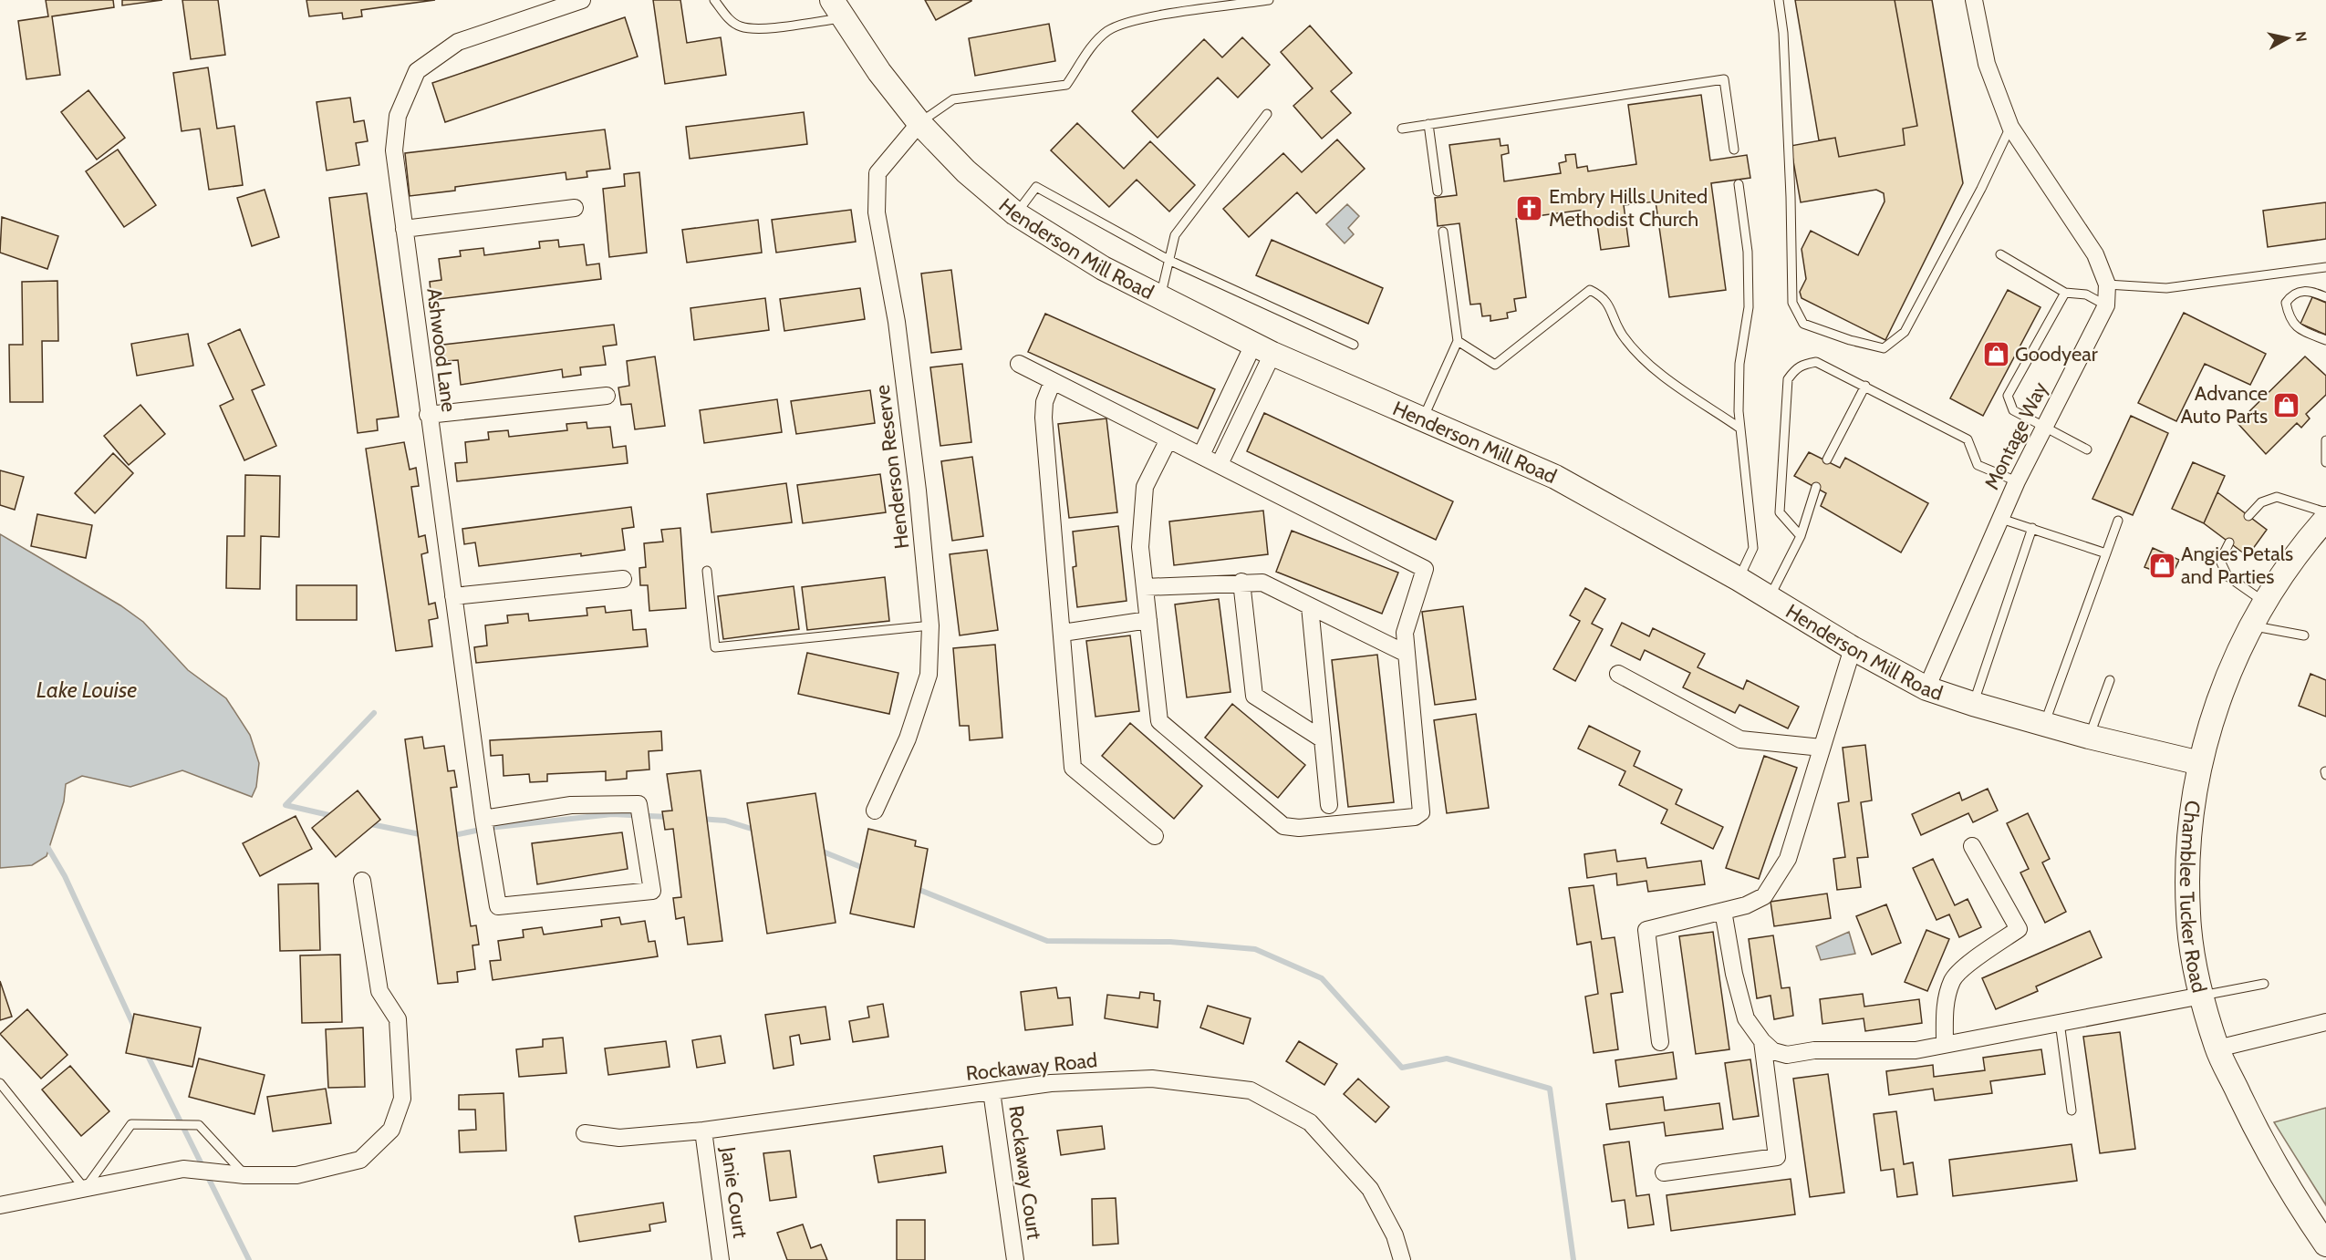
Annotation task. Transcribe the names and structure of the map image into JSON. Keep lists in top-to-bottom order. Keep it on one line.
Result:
{"streets":{"street":["Henderson Mill Road","Ashwood Lane","Montage Way","Henderson Reserve","Chamblee Tucker Road","Rockaway Road","Rockaway Court","Janie Court"]},"crossings":[["Henderson Mill Road","Montage Way"],["Henderson Mill Road","Henderson Reserve"],["Henderson Mill Road","Chamblee Tucker Road"],["Rockaway Road","Rockaway Court"],["Rockaway Road","Janie Court"]],"water":["Lake Louise"],"places":{"church":["Embry Hills United Methodist Church"],"shop":["Goodyear","Advance Auto Parts","Angies Petals and Parties"]},"north":"right"}
